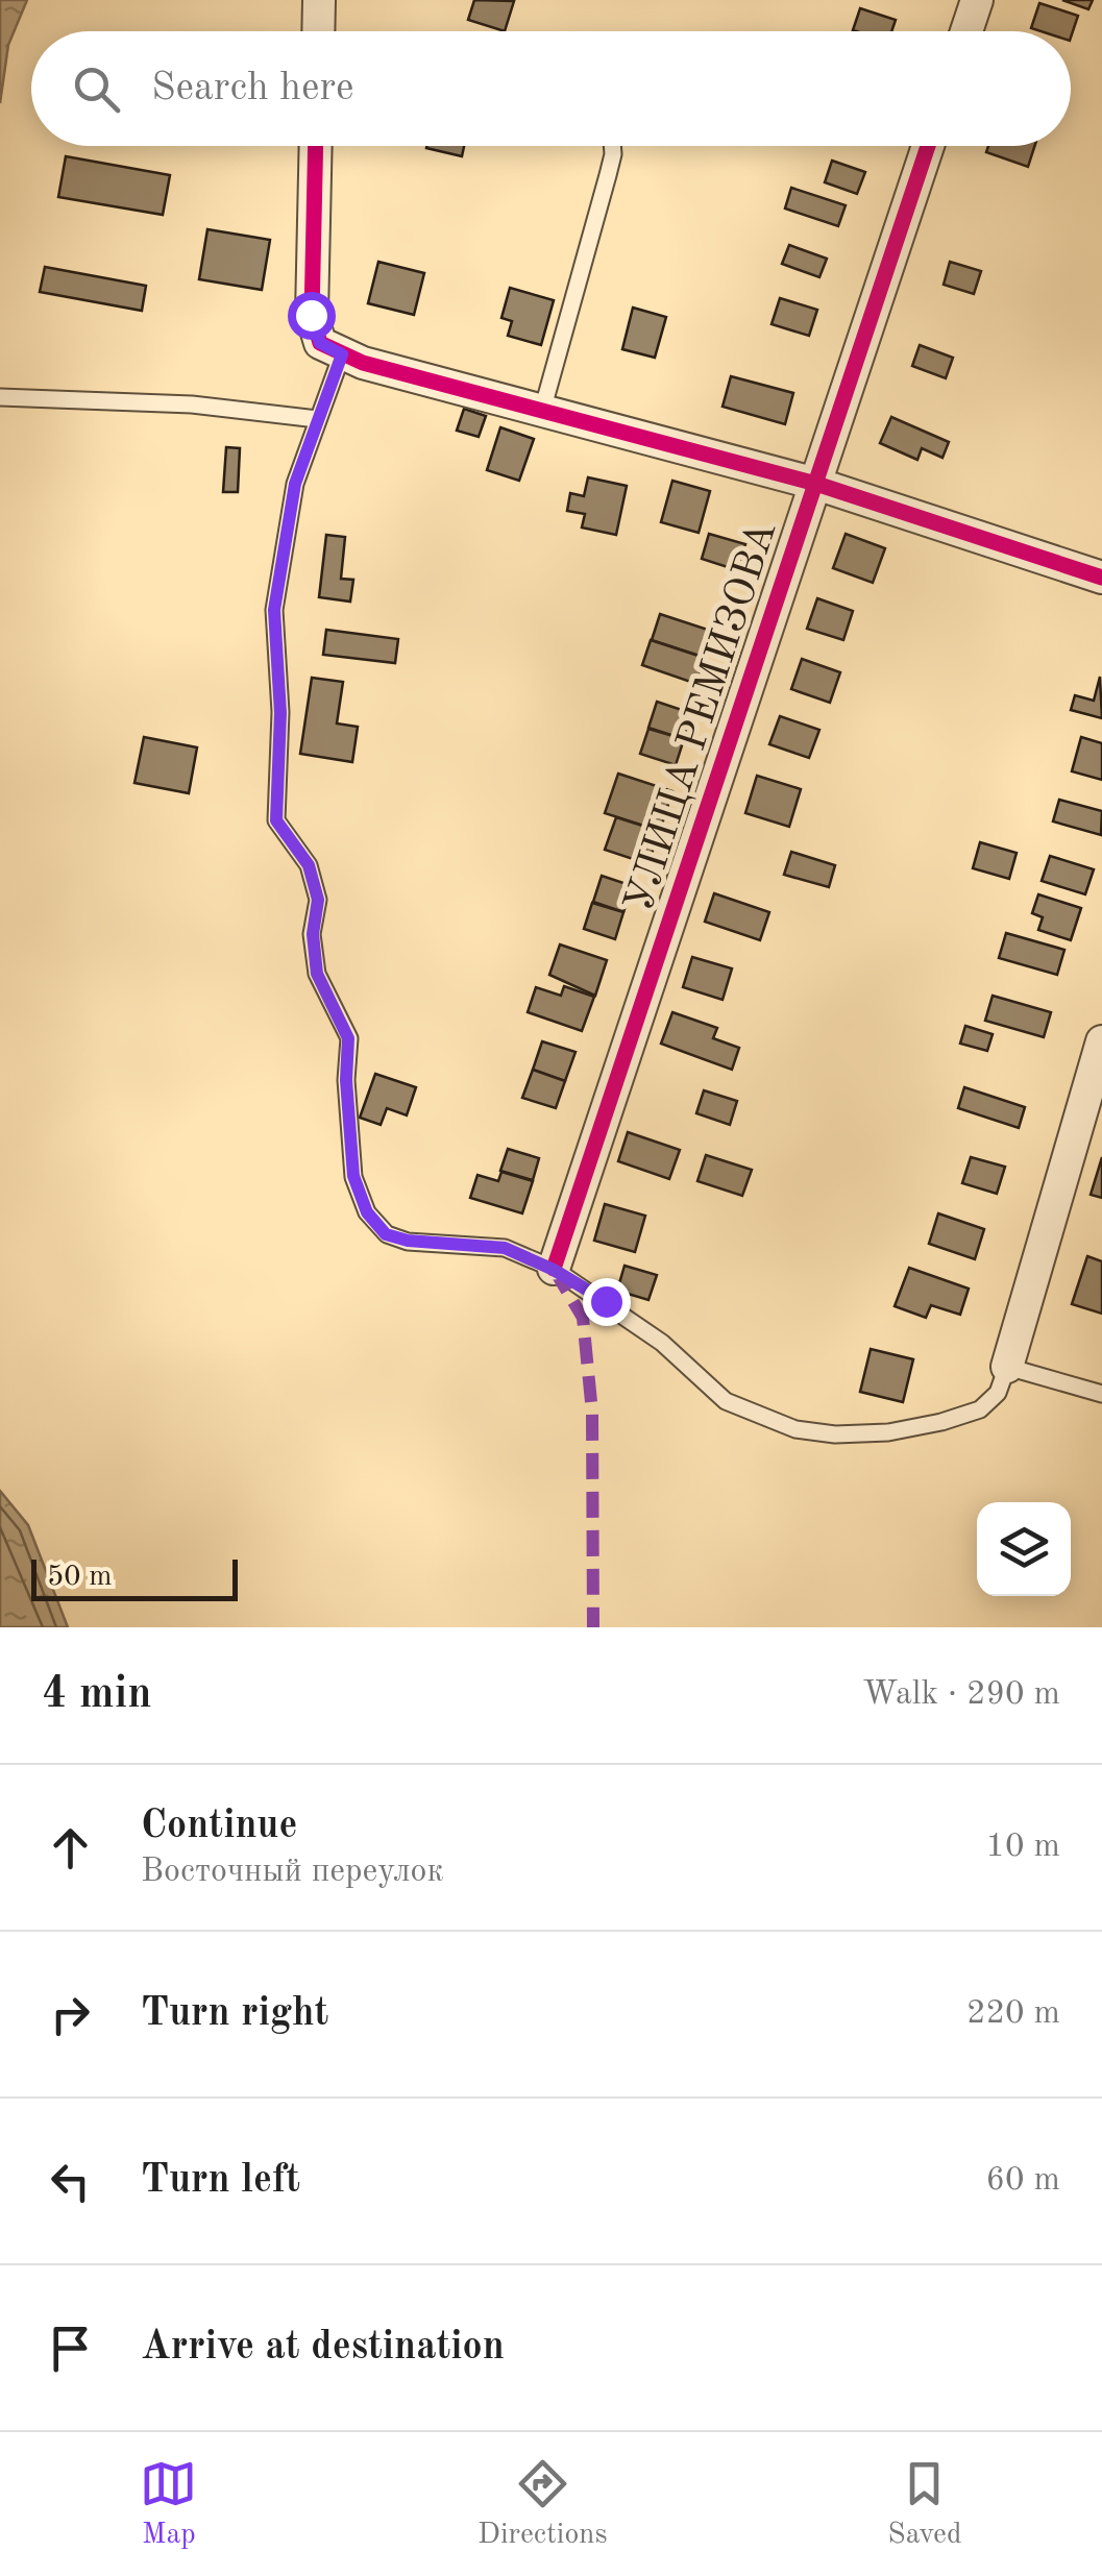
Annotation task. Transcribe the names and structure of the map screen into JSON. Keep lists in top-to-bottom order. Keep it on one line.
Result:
{"streets":{"street":["УЛИЦА РЕМИЗОВА"]},"scale_bar":"50 m","page":{"search":"Search here","scale":"50 m","heading":["4 min","Walk · 290 m"],"list":[["Continue","Восточный переулок","10 m"],["Turn right","220 m"],["Turn left","60 m"],"Arrive at destination"],"nav":["Map","Directions","Saved"]}}
